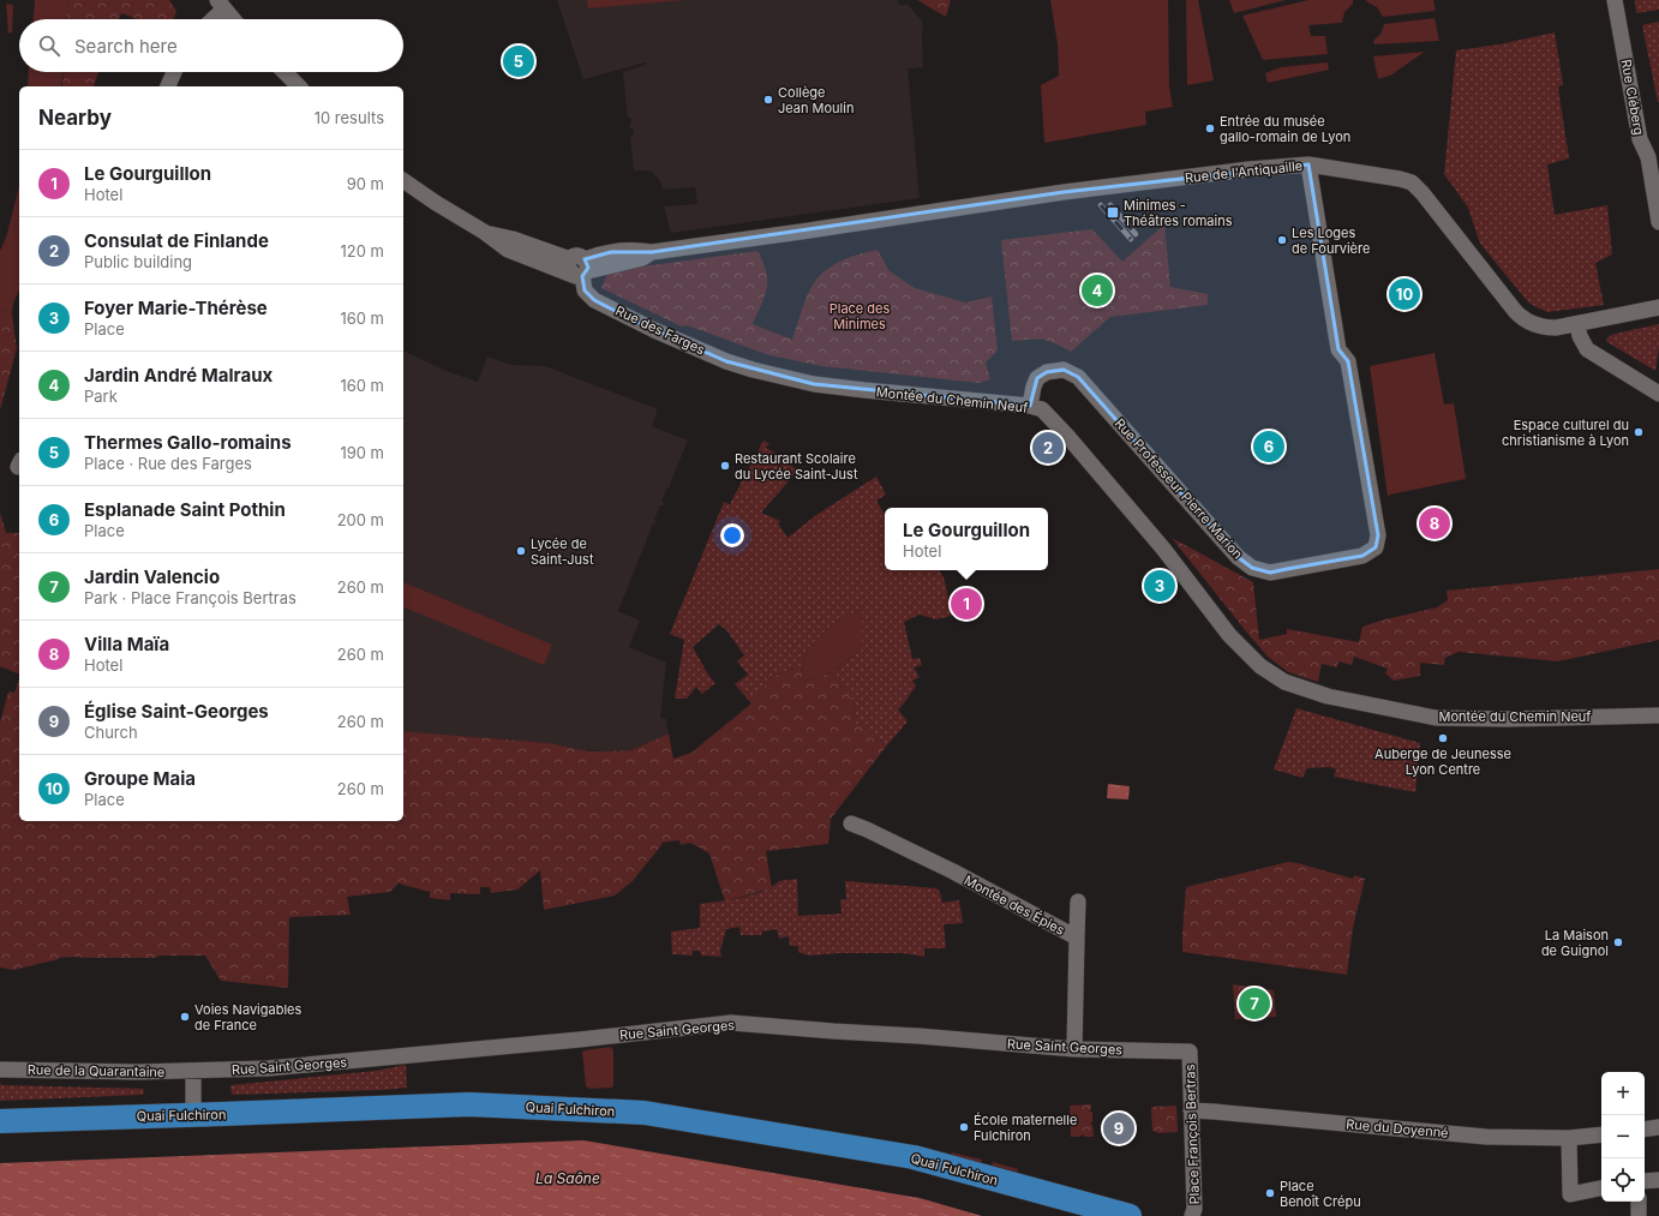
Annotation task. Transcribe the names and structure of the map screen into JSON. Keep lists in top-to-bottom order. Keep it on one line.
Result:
{"streets":{"main road":["Quai Fulchiron"],"street":["Rue Cléberg","Rue de l'Antiquaille","Rue des Farges","Montée du Chemin Neuf","Rue Professeur Pierre Marion","Montée des Épies","Rue Saint Georges","Rue de la Quarantaine","Rue du Doyenné","Place François Bertras"]},"crossings":[["Rue de l'Antiquaille","Rue des Farges"],["Rue de l'Antiquaille","Rue Professeur Pierre Marion"],["Rue des Farges","Montée du Chemin Neuf"],["Montée du Chemin Neuf","Rue Professeur Pierre Marion"],["Montée des Épies","Rue Saint Georges"],["Rue Saint Georges","Rue de la Quarantaine"],["Rue Saint Georges","Place François Bertras"],["Rue du Doyenné","Place François Bertras"]],"water":["La Saône"],"parks":["Place des Minimes"],"places":{"other":["Collège Jean Moulin","Entrée du musée gallo-romain de Lyon","Les Loges de Fourvière","Espace culturel du christianisme à Lyon","Restaurant Scolaire du Lycée Saint-Just","Lycée de Saint-Just","Auberge de Jeunesse Lyon Centre","La Maison de Guignol","Voies Navigables de France","École maternelle Fulchiron","Place Benoît Crépu"],"transit":["Minimes - Théâtres romains"]},"page":{"search":"Search here","pins":["5","4","10","6","2","8","3","1","7","9"],"heading":["Nearby","10 results"],"list":[{"mark":"1","name":"Le Gourguillon","note":"Hotel","value":"90 m"},{"mark":"2","name":"Consulat de Finlande","note":"Public building","value":"120 m"},{"mark":"3","name":"Foyer Marie-Thérèse","note":"Place","value":"160 m"},{"mark":"4","name":"Jardin André Malraux","note":"Park","value":"160 m"},{"mark":"5","name":"Thermes Gallo-romains","note":"Place · Rue des Farges","value":"190 m"},{"mark":"6","name":"Esplanade Saint Pothin","note":"Place","value":"200 m"},{"mark":"7","name":"Jardin Valencio","note":"Park · Place François Bertras","value":"260 m"},{"mark":"8","name":"Villa Maïa","note":"Hotel","value":"260 m"},{"mark":"9","name":"Église Saint-Georges","note":"Church","value":"260 m"},{"mark":"10","name":"Groupe Maia","note":"Place","value":"260 m"}],"popup":["Le Gourguillon","Hotel"],"map_buttons":["+","−"]}}
